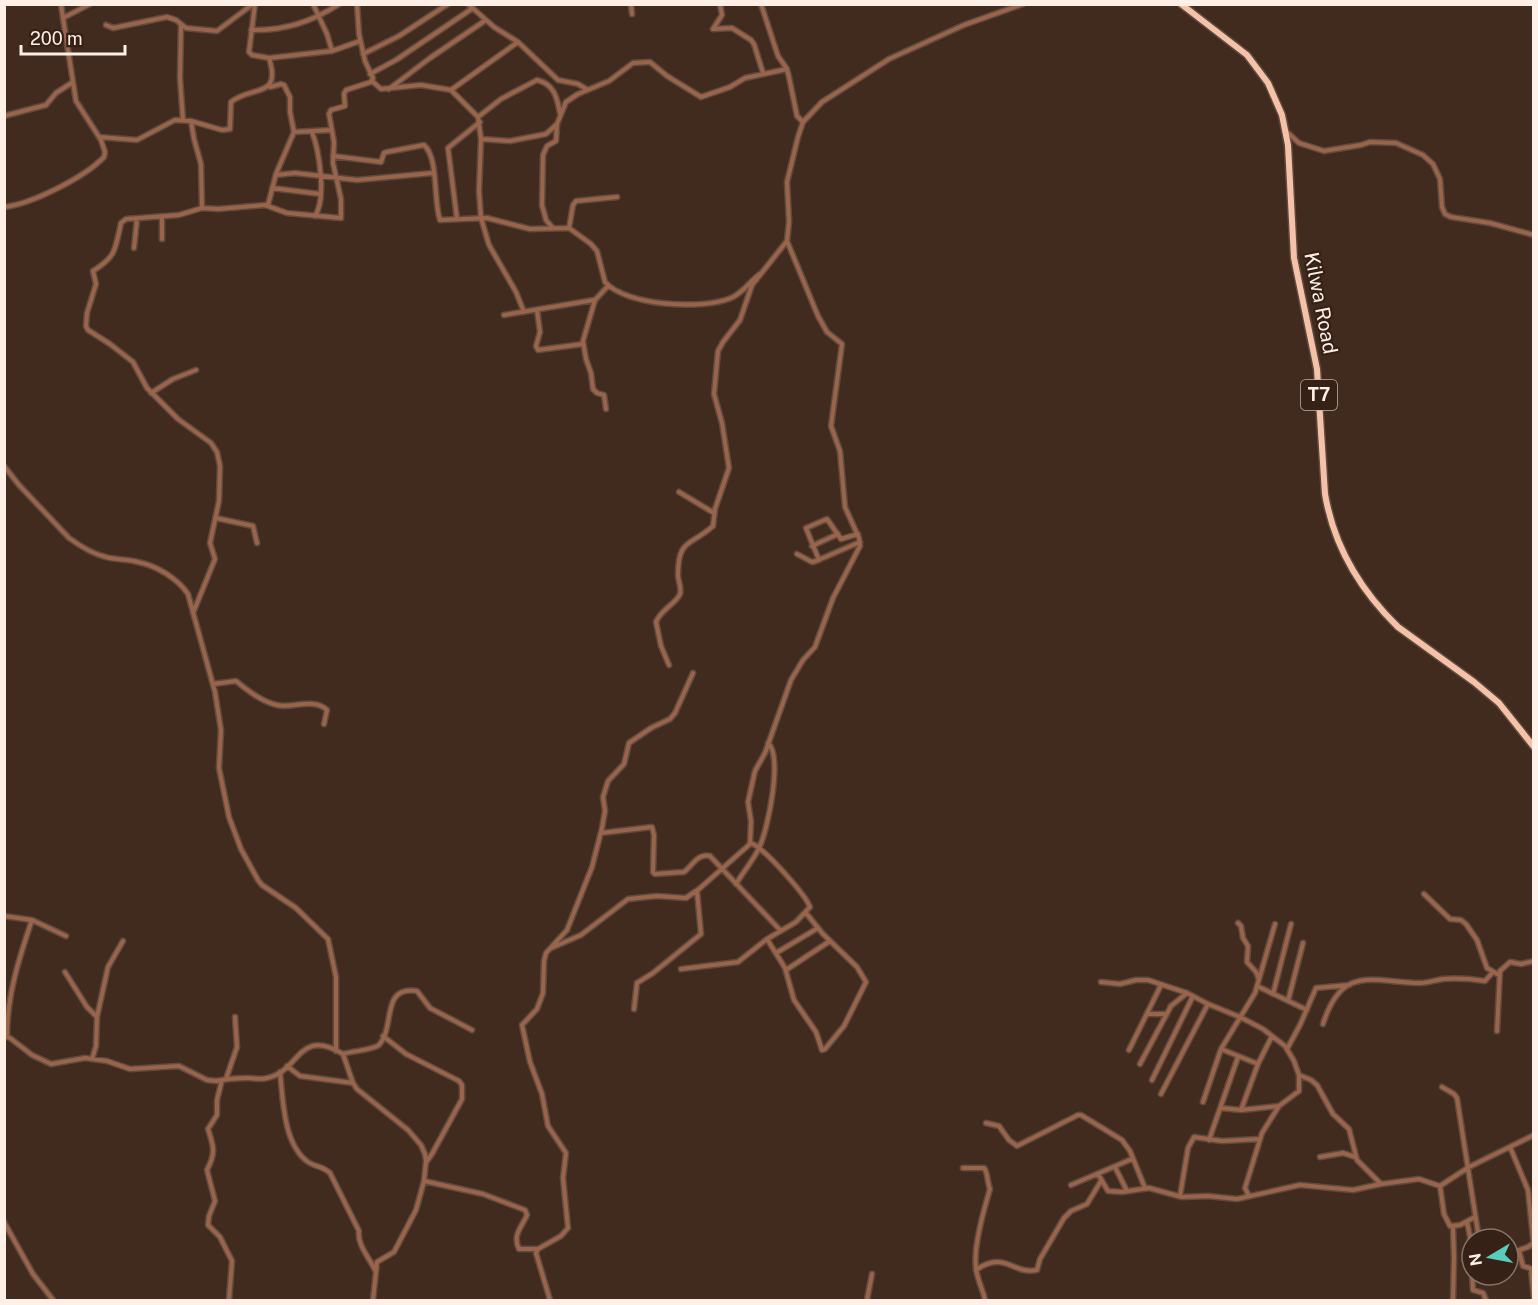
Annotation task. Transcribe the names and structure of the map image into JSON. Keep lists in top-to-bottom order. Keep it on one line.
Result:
{"streets":{"highway":["Kilwa Road","T7"]},"scale_bar":"200 m","north":"left"}
